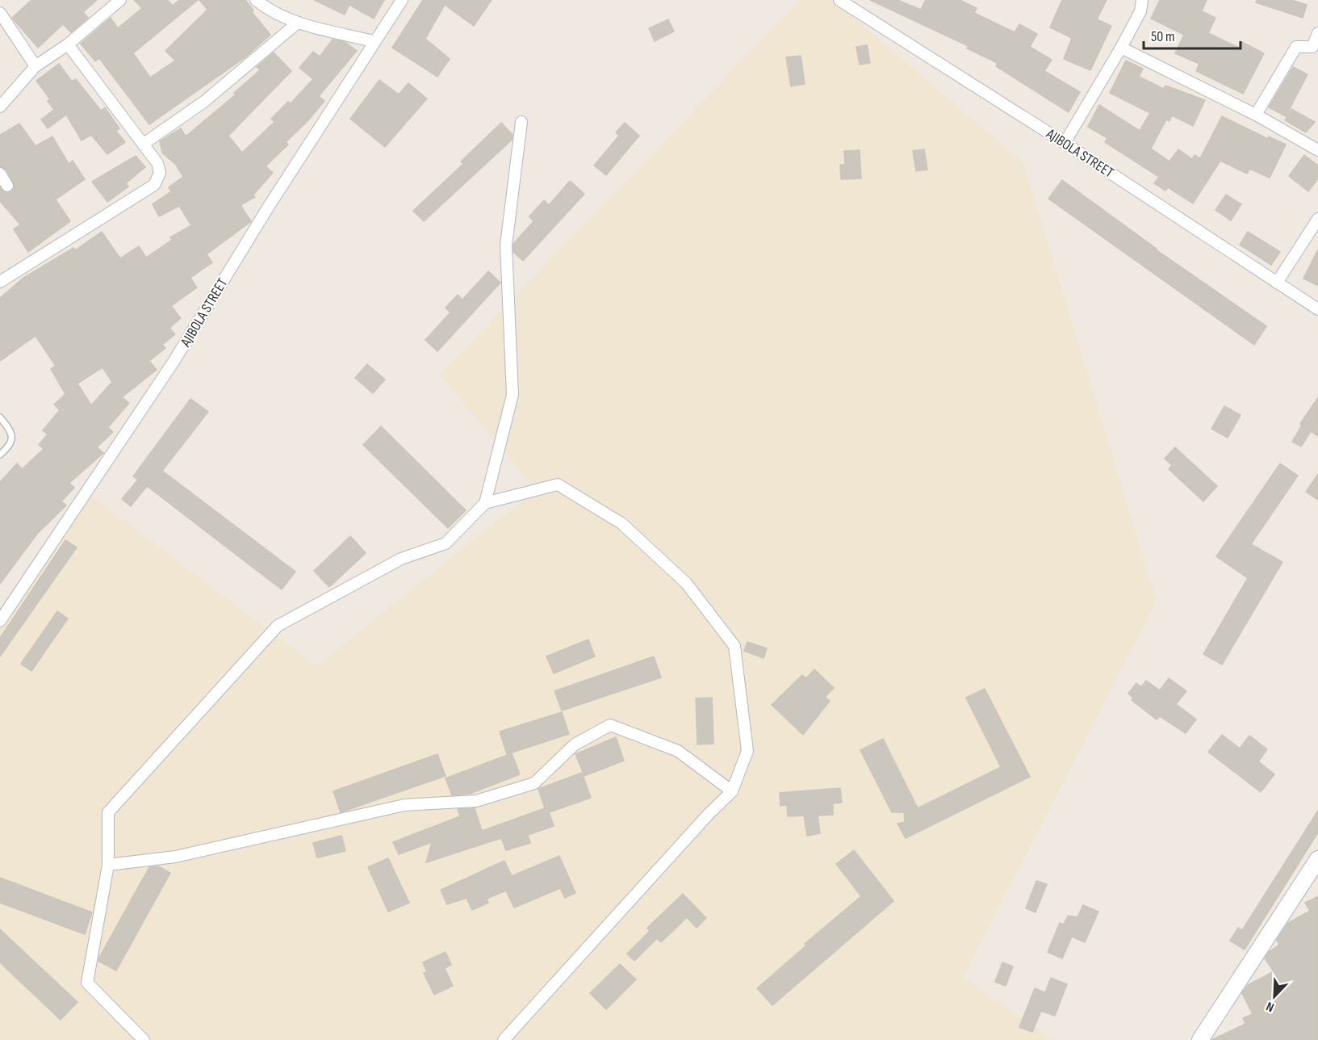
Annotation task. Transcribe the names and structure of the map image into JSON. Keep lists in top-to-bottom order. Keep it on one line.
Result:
{"streets":{"street":["AJIBOLA STREET"]},"scale_bar":"50 m","north":"bottom left"}
